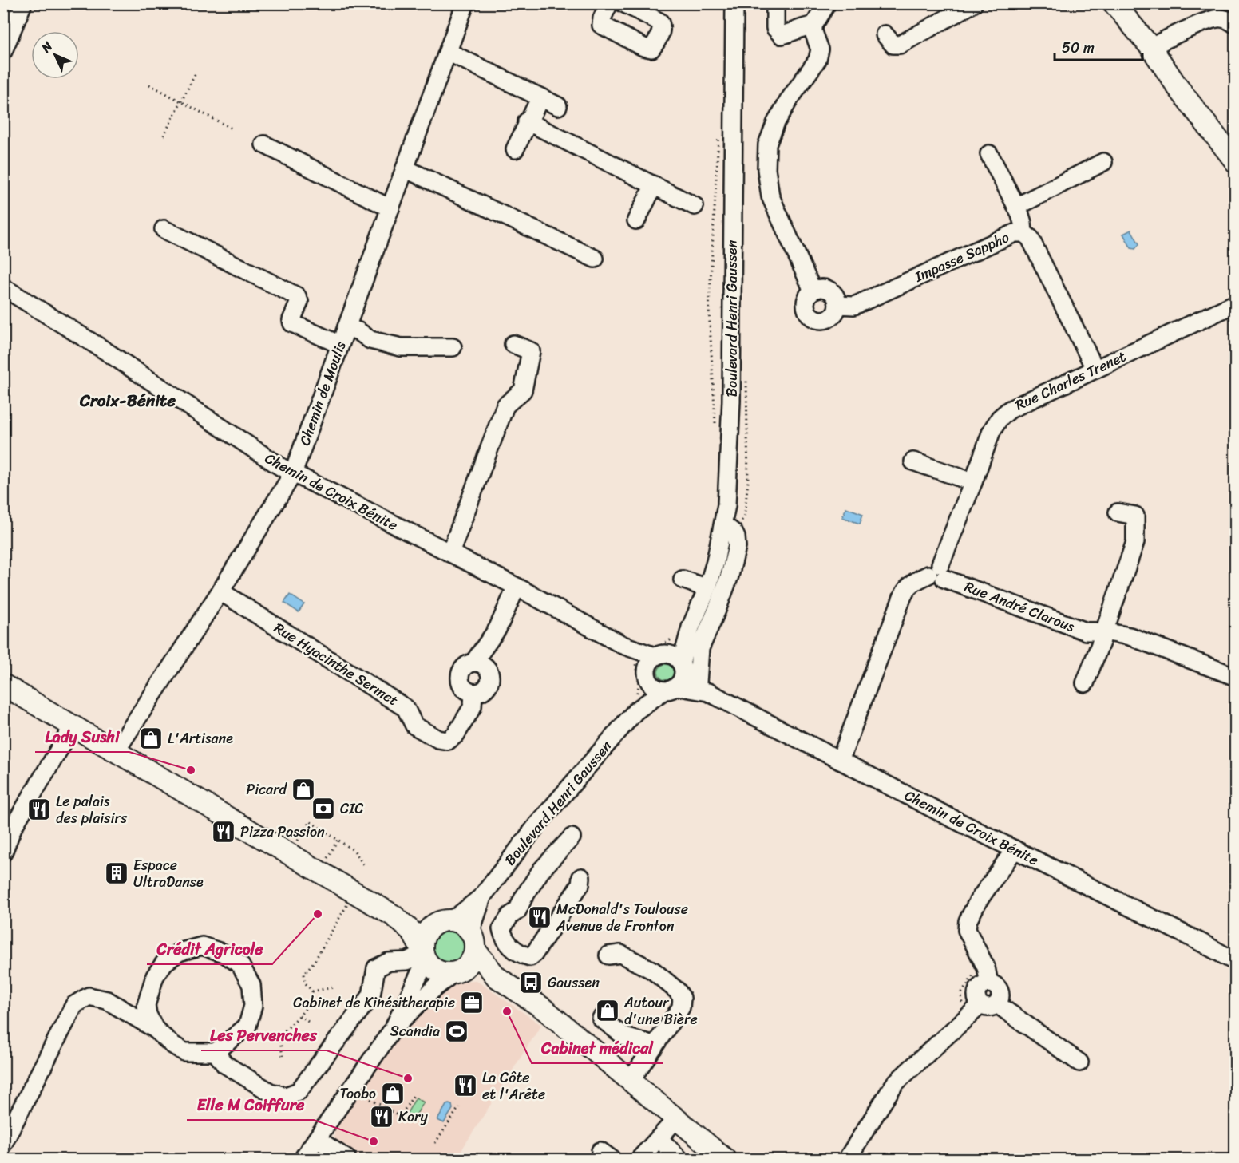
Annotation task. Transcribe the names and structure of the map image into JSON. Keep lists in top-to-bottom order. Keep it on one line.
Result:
{"streets":{"street":["Impasse Sappho","Boulevard Henri Gaussen","Rue Charles Trenet","Chemin de Moulis","Chemin de Croix Bénite","Rue André Clarous","Rue Hyacinthe Sermet"]},"crossings":[["Impasse Sappho","Rue Charles Trenet"],["Boulevard Henri Gaussen","Chemin de Croix Bénite"],["Rue Charles Trenet","Rue André Clarous"],["Chemin de Moulis","Chemin de Croix Bénite"],["Chemin de Moulis","Rue Hyacinthe Sermet"],["Chemin de Croix Bénite","Rue Hyacinthe Sermet"]],"districts":["Croix-Bénite"],"places":{"shop":["L'Artisane","Picard","Autour d'une Bière","Toobo"],"other":["Lady Sushi","Crédit Agricole","Cabinet médical","Les Pervenches","Elle M Coiffure"],"bank":["CIC"],"restaurant":["Le palais des plaisirs","Pizza Passion","McDonald's Toulouse Avenue de Fronton","La Côte et l'Arête","Kory"],"building":["Espace UltraDanse"],"bus stop":["Gaussen"],"office":["Cabinet de Kinésitherapie"],"sports":["Scandia"]},"scale_bar":"50 m","north":"top left"}
